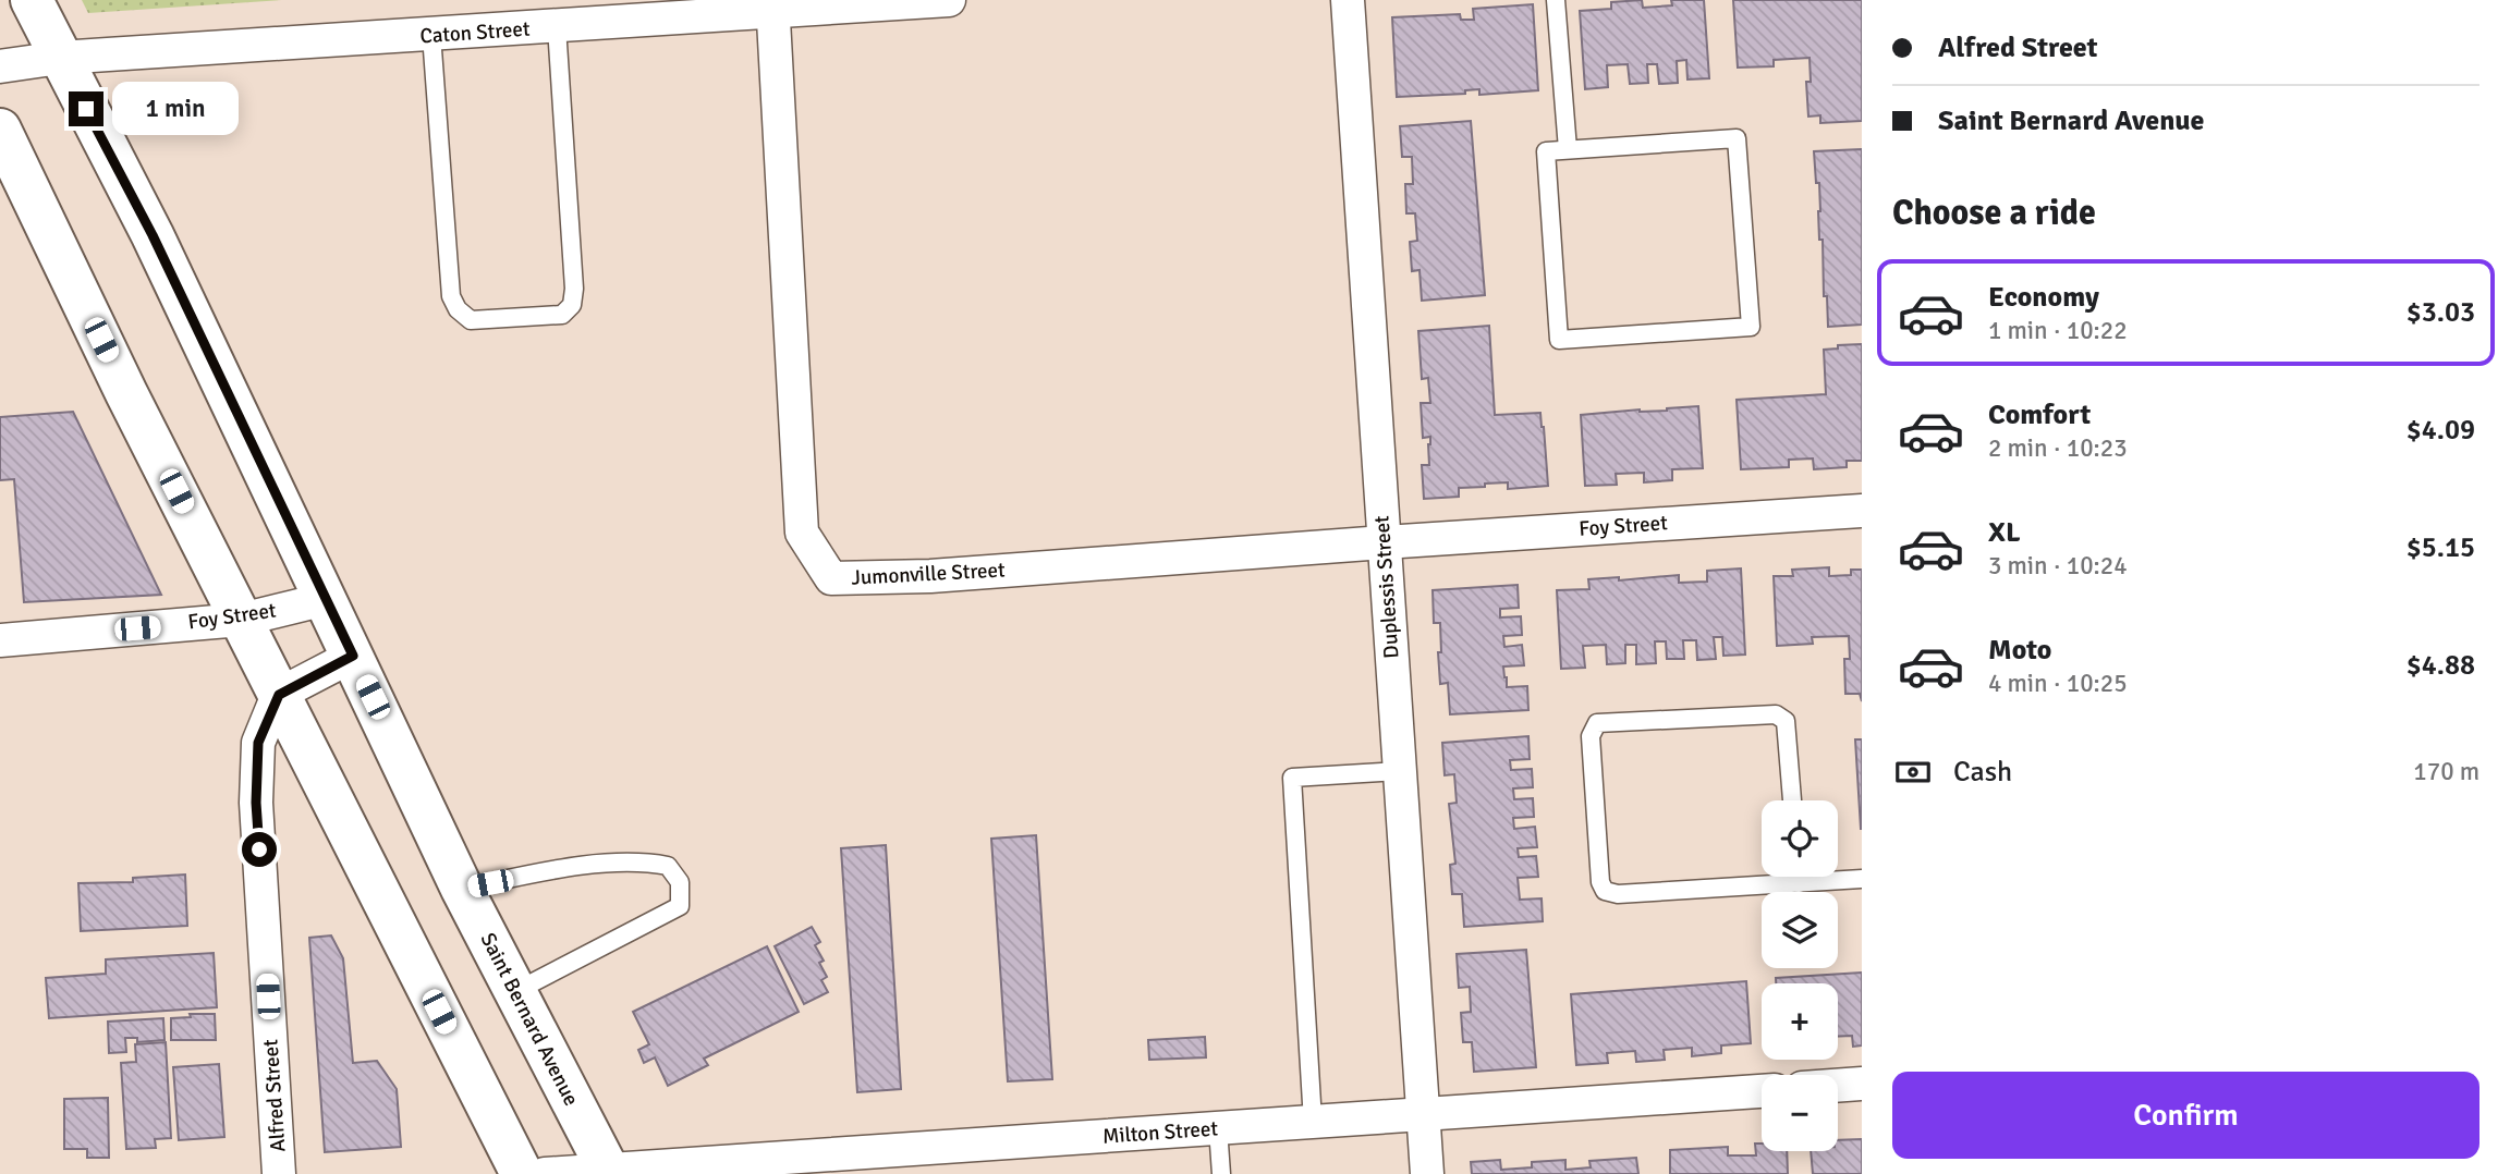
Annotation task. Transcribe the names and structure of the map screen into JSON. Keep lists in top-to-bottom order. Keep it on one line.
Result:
{"streets":{"main road":["Saint Bernard Avenue"],"street":["Caton Street","Foy Street","Jumonville Street","Duplessis Street","Alfred Street","Milton Street"]},"crossings":[["Caton Street","Jumonville Street"],["Caton Street","Saint Bernard Avenue"],["Foy Street","Jumonville Street"],["Foy Street","Duplessis Street"],["Foy Street","Saint Bernard Avenue"],["Jumonville Street","Duplessis Street"],["Duplessis Street","Milton Street"],["Saint Bernard Avenue","Milton Street"]],"page":{"banner":["Alfred Street","Saint Bernard Avenue"],"bubble":"1 min","heading":"Choose a ride","list":[{"name":"Economy","note":"1 min · 10:22","value":"$3.03"},{"name":"Comfort","note":"2 min · 10:23","value":"$4.09"},{"name":"XL","note":"3 min · 10:24","value":"$5.15"},{"name":"Moto","note":"4 min · 10:25","value":"$4.88"}],"pay":["Cash","170 m"],"map_buttons":["+","−"],"buttons":"Confirm"}}
